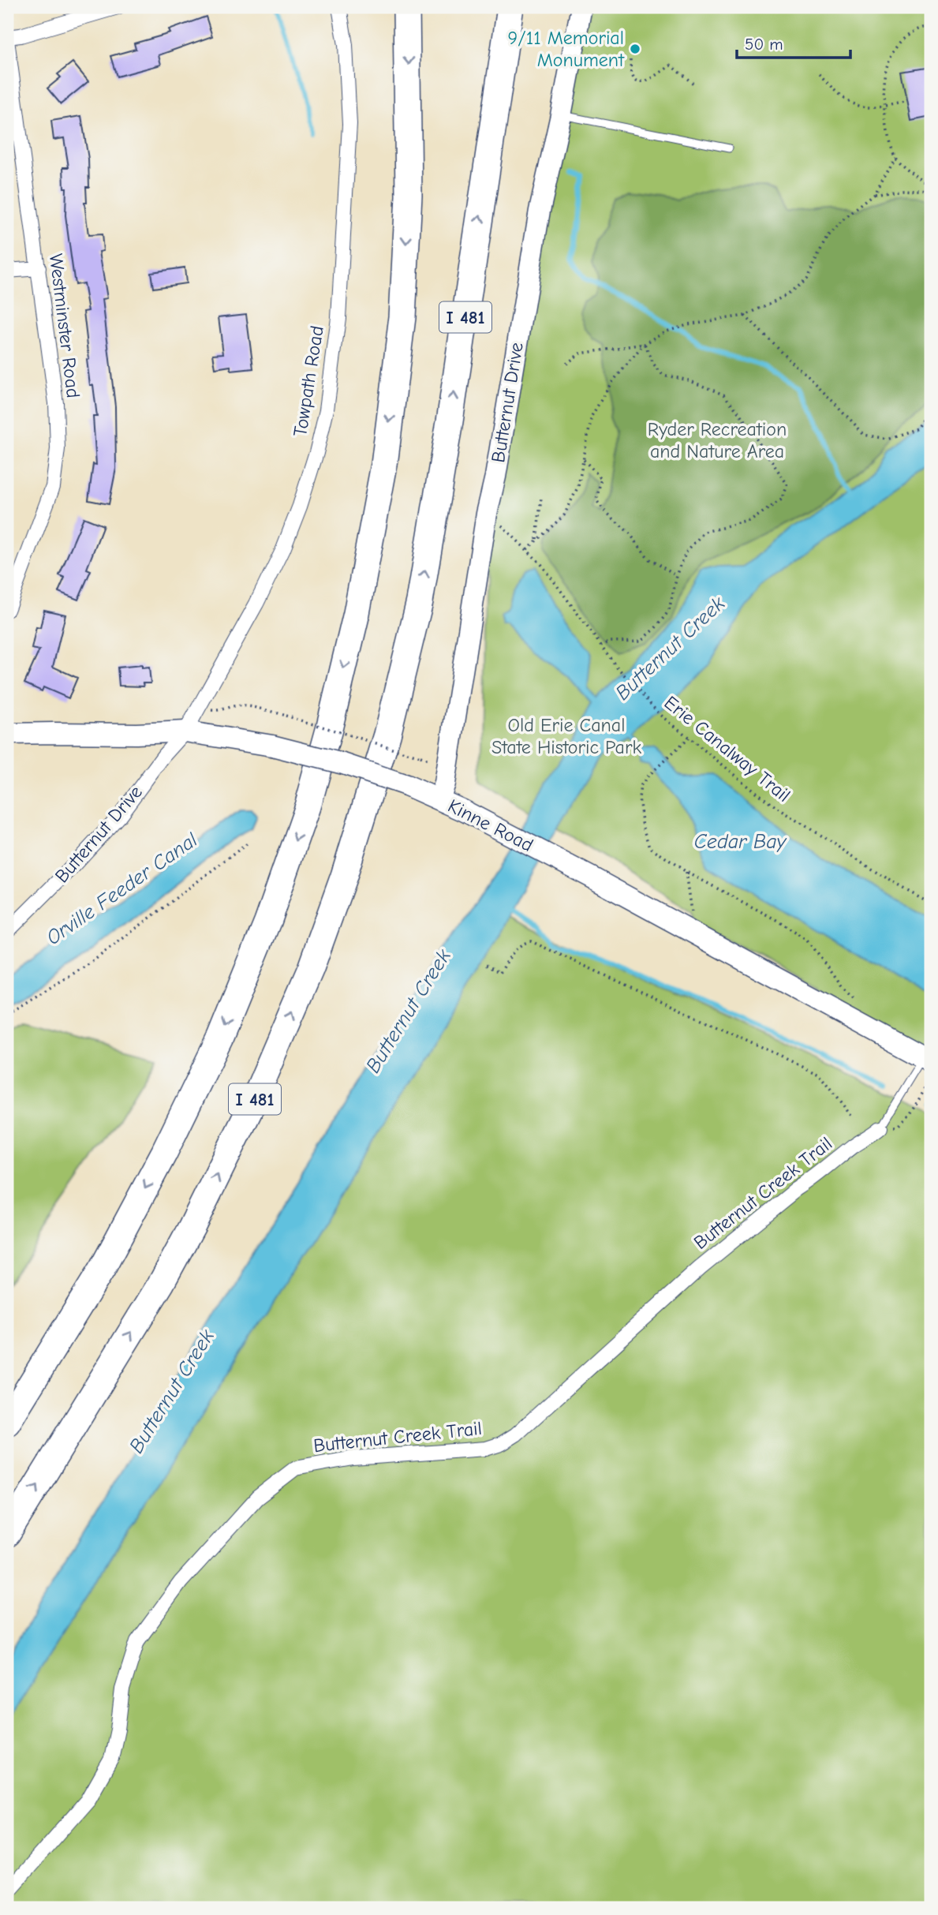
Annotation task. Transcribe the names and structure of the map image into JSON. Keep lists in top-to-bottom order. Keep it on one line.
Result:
{"streets":{"highway":["I 481"],"street":["Westminster Road","Towpath Road","Butternut Drive","Kinne Road","Butternut Creek Trail"],"path":["Erie Canalway Trail"]},"crossings":[["Towpath Road","Butternut Drive"],["Towpath Road","Kinne Road"],["Butternut Drive","Kinne Road"]],"water":["Butternut Creek","Cedar Bay","Orville Feeder Canal"],"parks":["Ryder Recreation and Nature Area","Old Erie Canal State Historic Park"],"places":["9/11 Memorial Monument"],"scale_bar":"50 m"}
